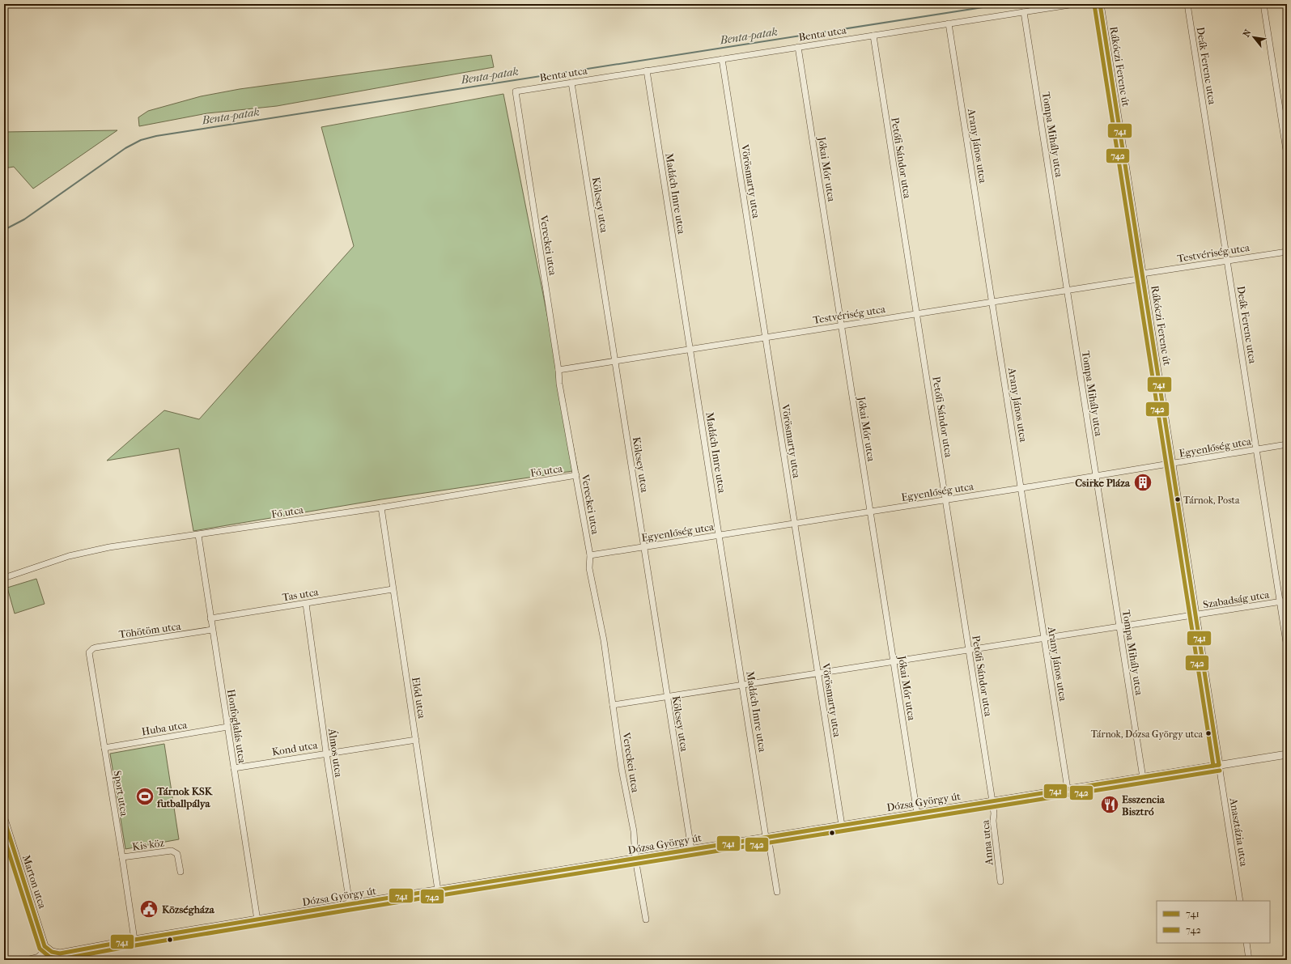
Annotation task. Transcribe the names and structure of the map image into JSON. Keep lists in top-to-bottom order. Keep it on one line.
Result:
{"streets":{"street":["Benta utca","Deák Ferenc utca","Rákóczi Ferenc út","Tompa Mihály utca","Arany János utca","Petőfi Sándor utca","Jókai Mór utca","Vörösmarty utca","Madách Imre utca","Kölcsey utca","Vereckei utca","Testvériség utca","Egyenlőség utca","Fő utca","Tas utca","Szabadság utca","Töhötöm utca","Előd utca","Honfoglalás utca","Huba utca","Kond utca","Álmos utca","Sport utca","Dózsa György út","Anasztázia utca","Anna utca","Kis köz","Marton utca"]},"crossings":[["Benta utca","Tompa Mihály utca"],["Benta utca","Arany János utca"],["Benta utca","Petőfi Sándor utca"],["Benta utca","Jókai Mór utca"],["Benta utca","Vörösmarty utca"],["Benta utca","Madách Imre utca"],["Benta utca","Kölcsey utca"],["Benta utca","Vereckei utca"],["Deák Ferenc utca","Testvériség utca"],["Deák Ferenc utca","Egyenlőség utca"],["Deák Ferenc utca","Szabadság utca"],["Rákóczi Ferenc út","Testvériség utca"],["Rákóczi Ferenc út","Egyenlőség utca"],["Rákóczi Ferenc út","Szabadság utca"],["Rákóczi Ferenc út","Dózsa György út"],["Rákóczi Ferenc út","Anasztázia utca"],["Tompa Mihály utca","Testvériség utca"],["Tompa Mihály utca","Egyenlőség utca"],["Tompa Mihály utca","Szabadság utca"],["Tompa Mihály utca","Dózsa György út"],["Arany János utca","Testvériség utca"],["Arany János utca","Egyenlőség utca"],["Arany János utca","Szabadság utca"],["Arany János utca","Dózsa György út"],["Petőfi Sándor utca","Testvériség utca"],["Petőfi Sándor utca","Egyenlőség utca"],["Petőfi Sándor utca","Szabadság utca"],["Petőfi Sándor utca","Dózsa György út"],["Petőfi Sándor utca","Anna utca"],["Jókai Mór utca","Testvériség utca"],["Jókai Mór utca","Egyenlőség utca"],["Jókai Mór utca","Szabadság utca"],["Jókai Mór utca","Dózsa György út"],["Vörösmarty utca","Testvériség utca"],["Vörösmarty utca","Egyenlőség utca"],["Vörösmarty utca","Szabadság utca"],["Vörösmarty utca","Dózsa György út"],["Madách Imre utca","Testvériség utca"],["Madách Imre utca","Egyenlőség utca"],["Madách Imre utca","Szabadság utca"],["Madách Imre utca","Dózsa György út"],["Kölcsey utca","Testvériség utca"],["Kölcsey utca","Egyenlőség utca"],["Kölcsey utca","Szabadság utca"],["Kölcsey utca","Dózsa György út"],["Vereckei utca","Testvériség utca"],["Vereckei utca","Egyenlőség utca"],["Vereckei utca","Fő utca"],["Vereckei utca","Szabadság utca"],["Vereckei utca","Dózsa György út"],["Fő utca","Előd utca"],["Fő utca","Honfoglalás utca"],["Tas utca","Előd utca"],["Tas utca","Honfoglalás utca"],["Tas utca","Álmos utca"],["Töhötöm utca","Honfoglalás utca"],["Töhötöm utca","Sport utca"],["Előd utca","Kond utca"],["Előd utca","Dózsa György út"],["Honfoglalás utca","Huba utca"],["Honfoglalás utca","Kond utca"],["Honfoglalás utca","Dózsa György út"],["Huba utca","Sport utca"],["Kond utca","Álmos utca"],["Álmos utca","Dózsa György út"],["Sport utca","Dózsa György út"],["Sport utca","Kis köz"],["Dózsa György út","Anasztázia utca"],["Dózsa György út","Anna utca"],["Dózsa György út","Marton utca"]],"water":["Benta-patak"],"places":{"building":["Csirke Pláza"],"other":["Tárnok, Posta","Tárnok, Dózsa György utca"],"sports":["Tárnok KSK futballpálya"],"restaurant":["Esszencia Bisztró"],"public building":["Községháza"]},"lines":["transit line 741","transit line 742"],"legend":["741","742"],"north":"top left"}
